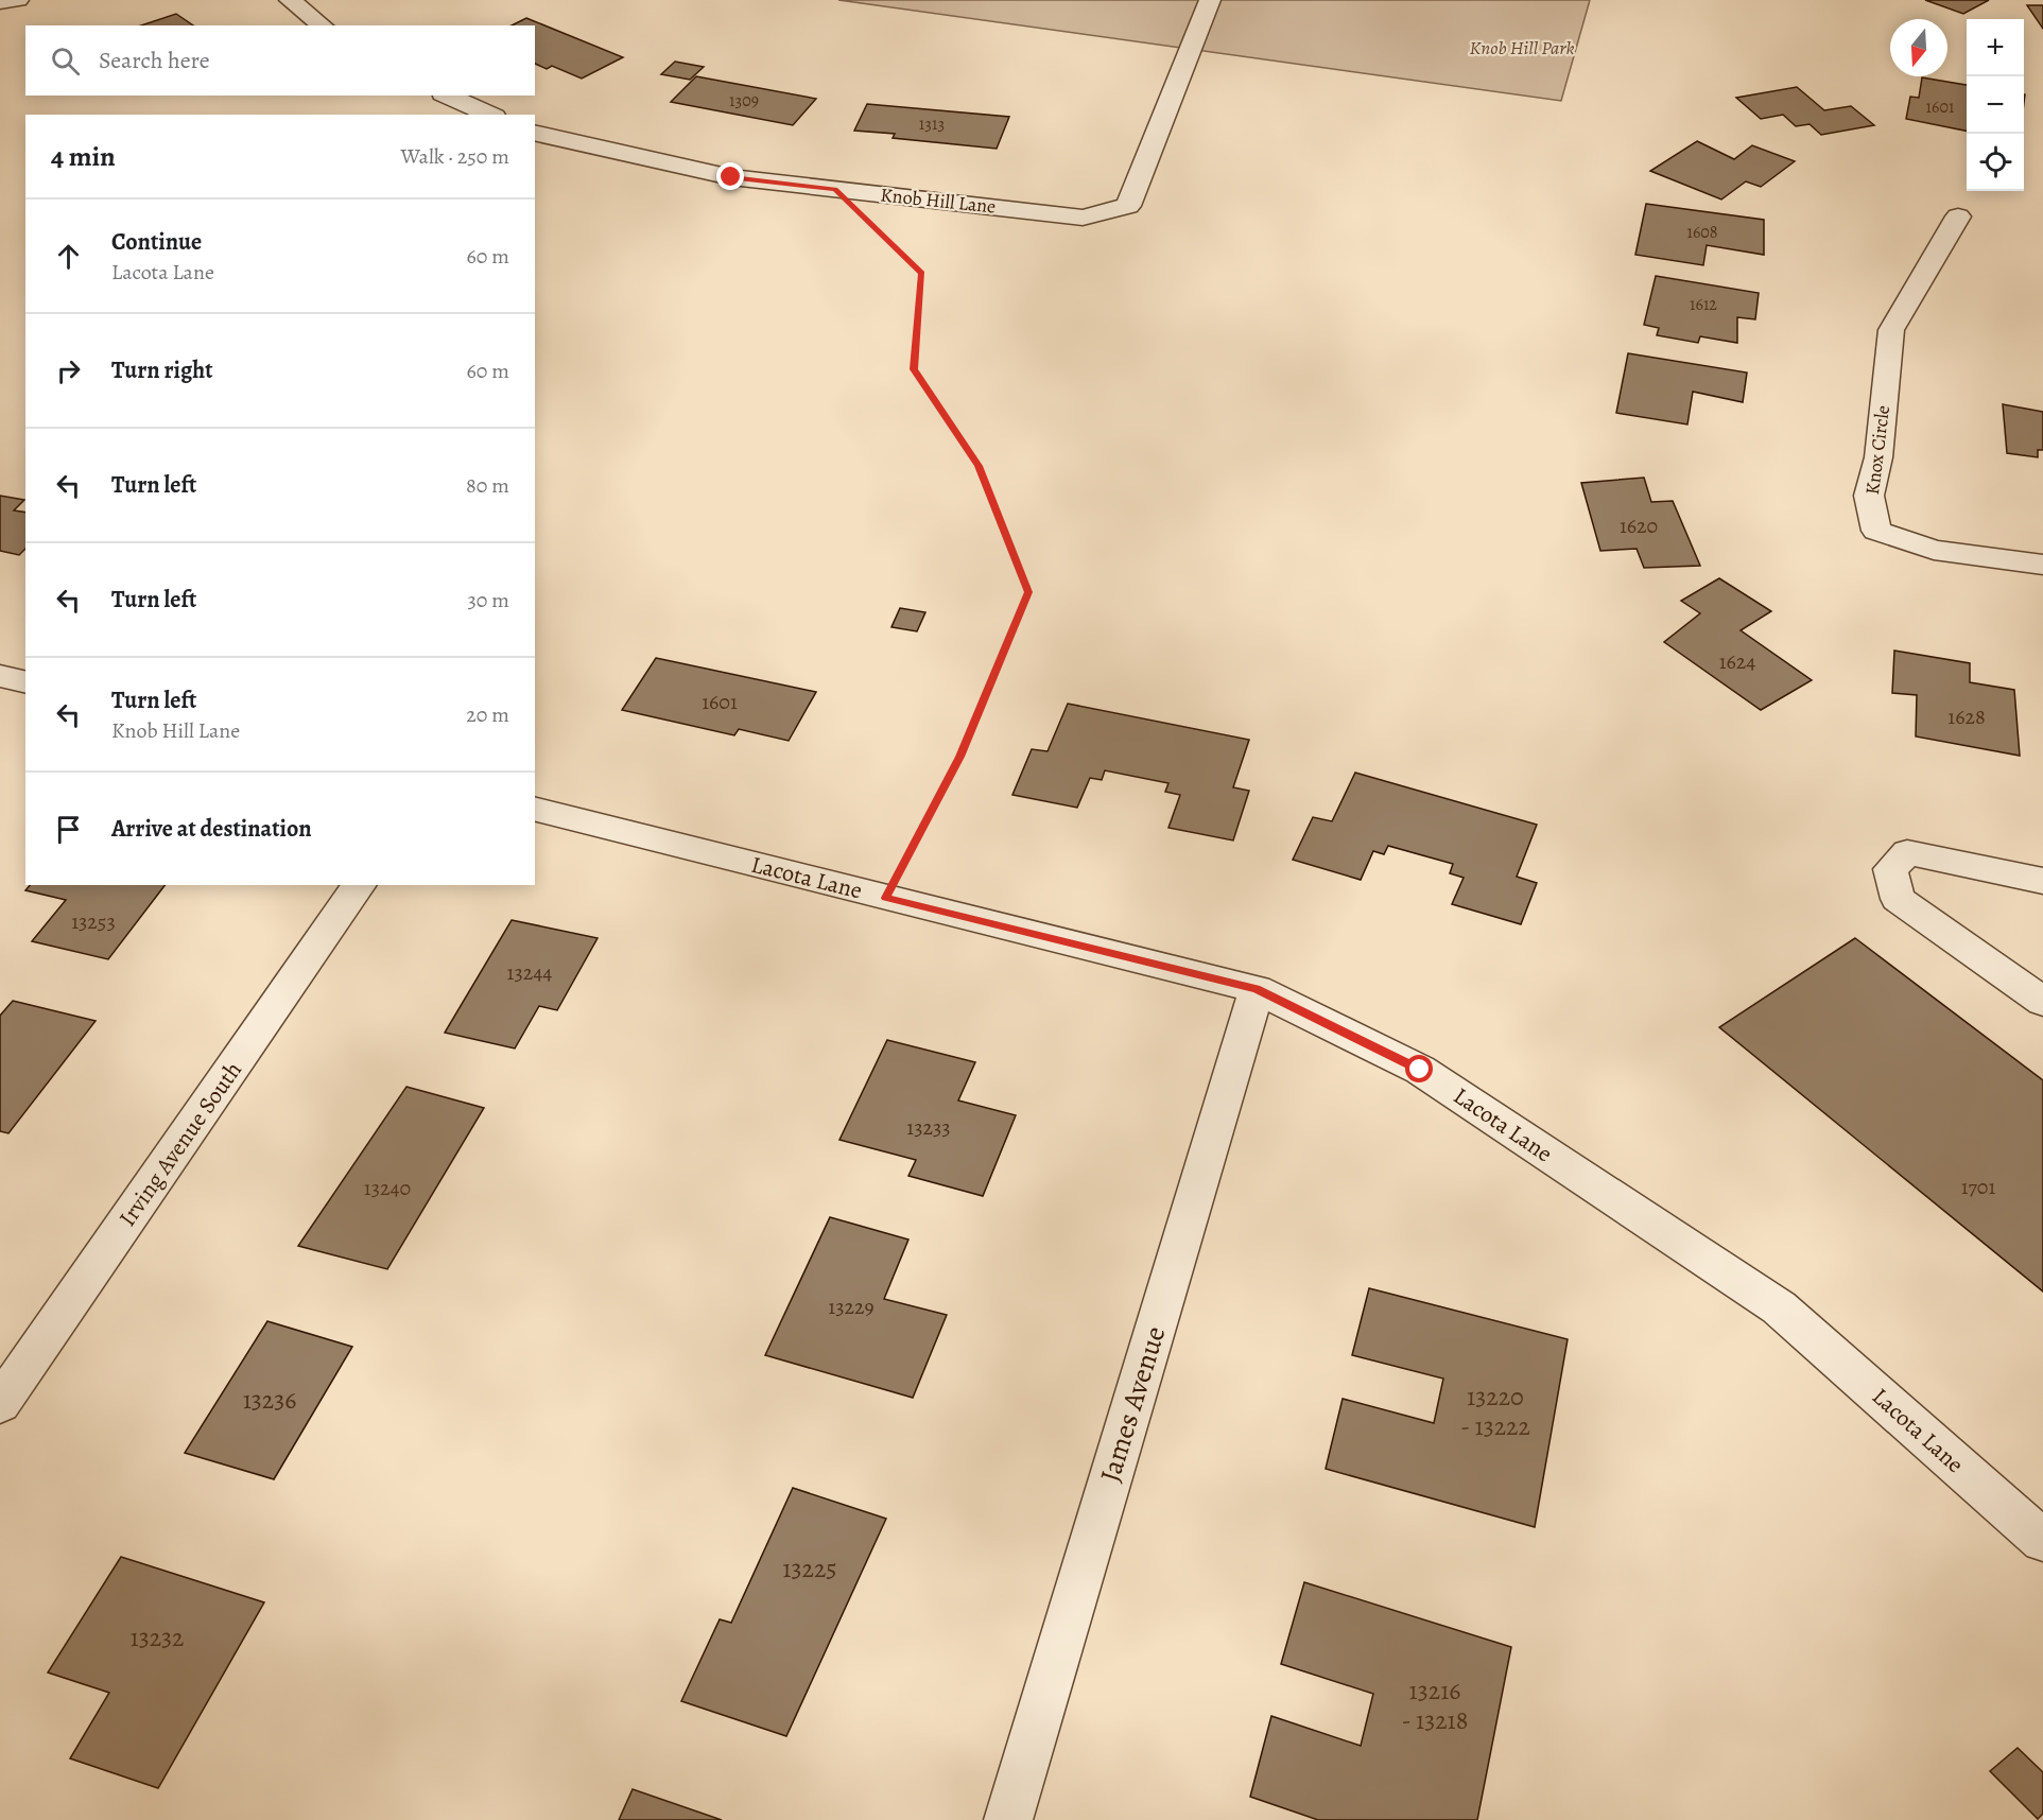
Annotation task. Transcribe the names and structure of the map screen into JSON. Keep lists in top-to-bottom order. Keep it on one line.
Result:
{"streets":{"street":["Knob Hill Lane","Knox Circle","Lacota Lane","Irving Avenue South","James Avenue"]},"crossings":[["Lacota Lane","James Avenue"]],"parks":["Knob Hill Park"],"house_numbers":["1309","1601","1313","1608","1612","1620","1624","1601","1628","13253","13244","13233","1701","13240","13229","13220 - 13222","13236","13225","13232","13216 - 13218"],"north":"bottom","page":{"map_buttons":["+","−"],"search":"Search here","heading":["4 min","Walk · 250 m"],"list":[["Continue","Lacota Lane","60 m"],["Turn right","60 m"],["Turn left","80 m"],["Turn left","30 m"],["Turn left","Knob Hill Lane","20 m"],"Arrive at destination"]}}
